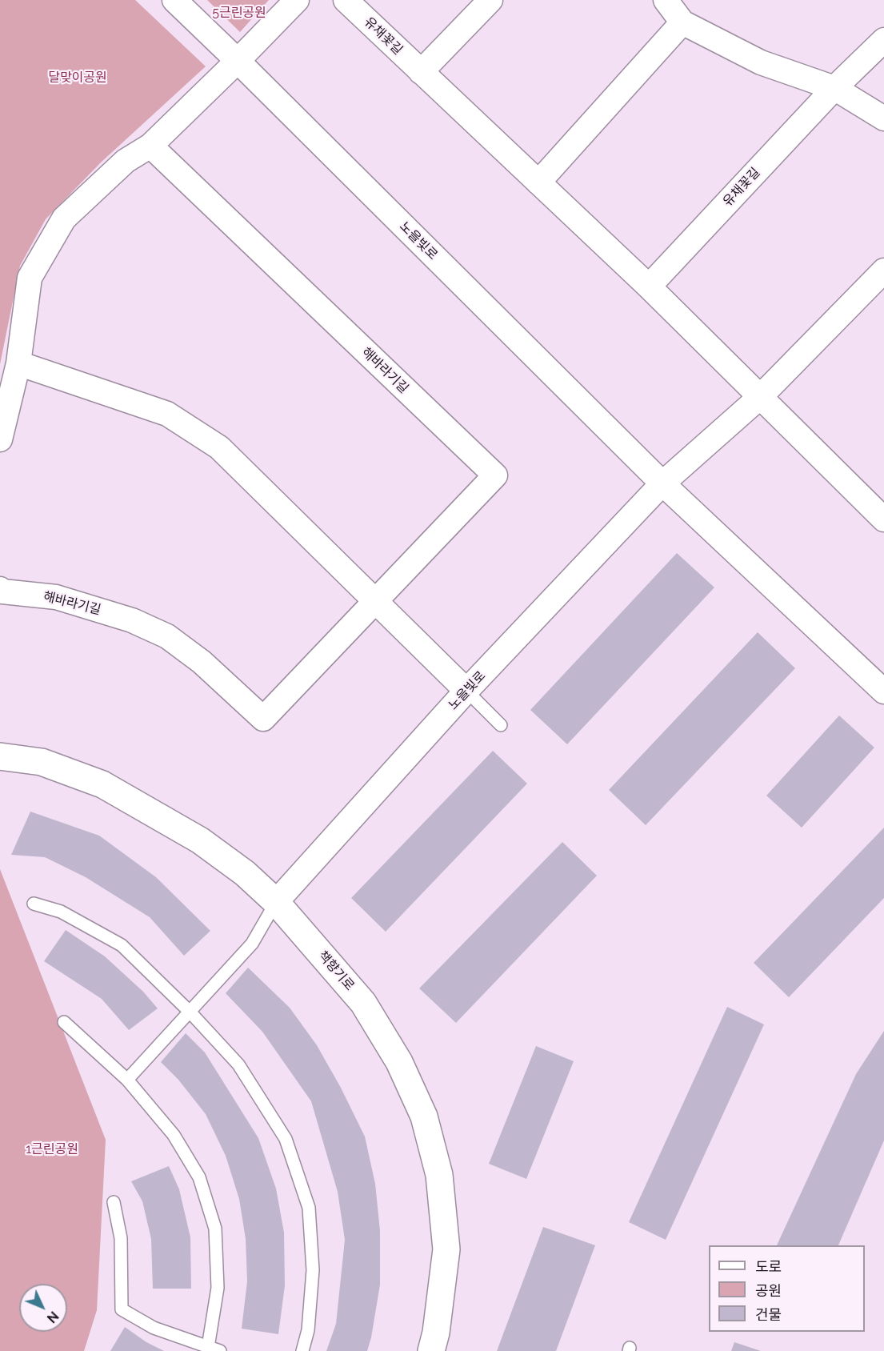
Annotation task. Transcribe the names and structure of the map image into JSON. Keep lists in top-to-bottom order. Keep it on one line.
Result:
{"streets":{"street":["유채꽃길","노을빛로","해바라기길","책향기로"]},"crossings":[["노을빛로","책향기로"]],"parks":["5근린공원","달맞이공원","1근린공원"],"legend":["도로","공원","건물"],"north":"bottom right"}
